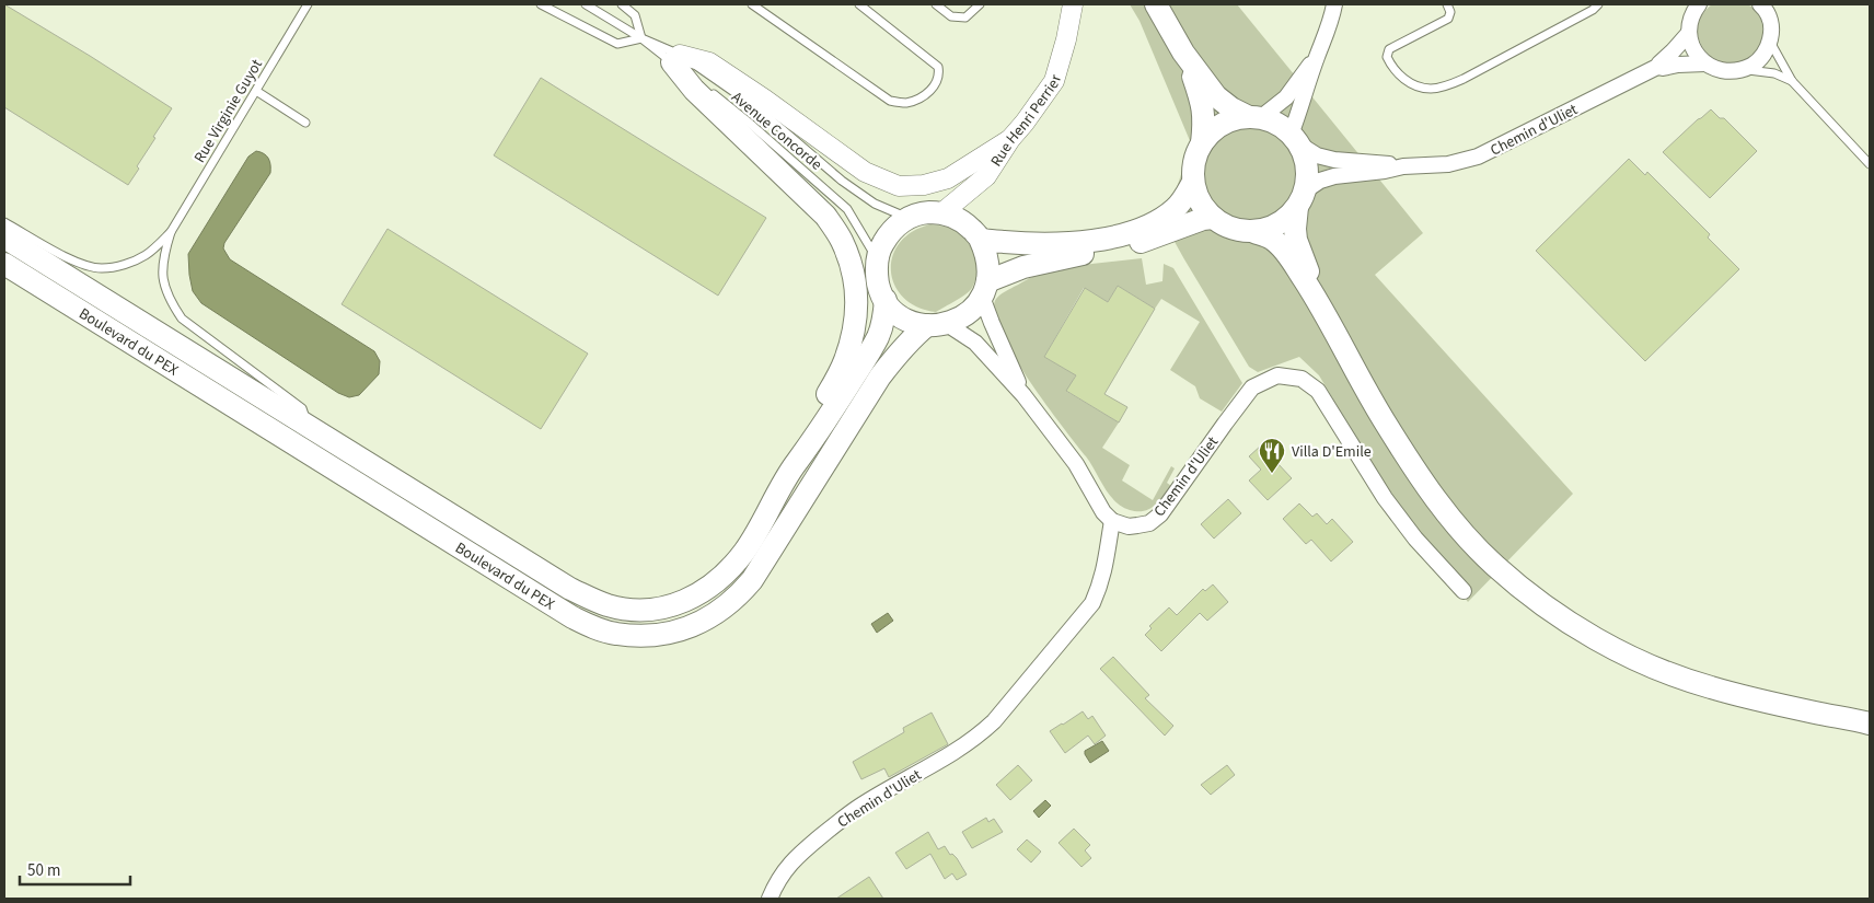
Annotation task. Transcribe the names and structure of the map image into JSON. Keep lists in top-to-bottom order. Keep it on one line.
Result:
{"streets":{"main road":["Boulevard du PEX"],"street":["Rue Henri Perrier","Chemin d'Uliet"],"lane":["Rue Virginie Guyot","Avenue Concorde"]},"crossings":[["Rue Virginie Guyot","Boulevard du PEX"],["Rue Henri Perrier","Avenue Concorde"],["Rue Henri Perrier","Boulevard du PEX"],["Avenue Concorde","Boulevard du PEX"]],"places":{"restaurant":["Villa D'Emile"]},"scale_bar":"50 m"}
